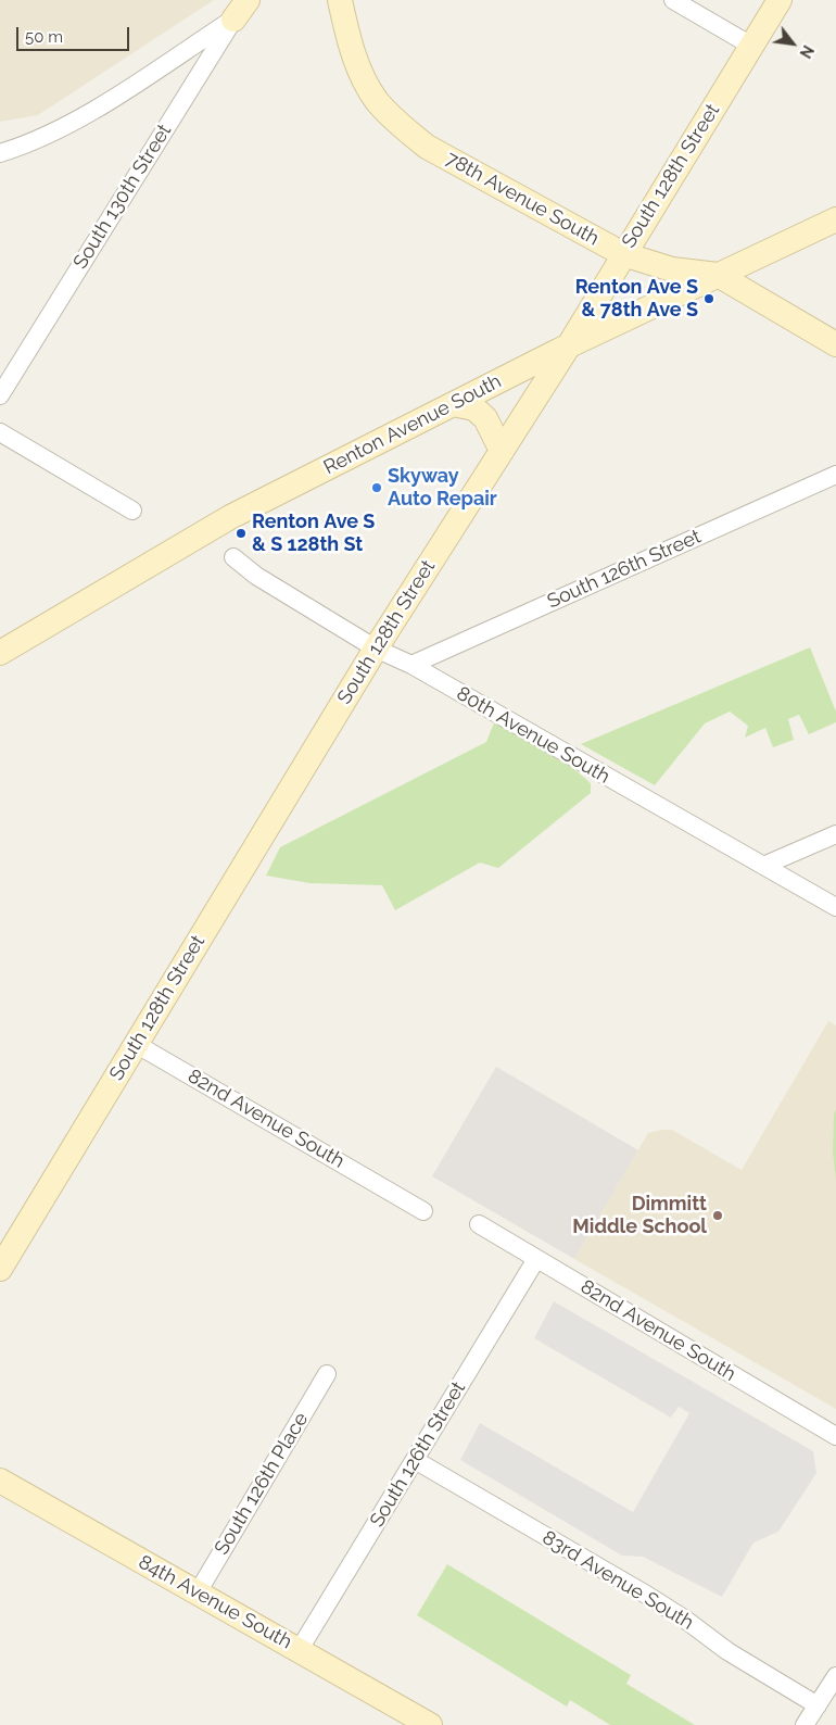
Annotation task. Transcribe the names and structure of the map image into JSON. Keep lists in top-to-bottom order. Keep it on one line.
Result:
{"streets":{"street":["South 128th Street","South 130th Street","78th Avenue South","Renton Avenue South","South 126th Street","80th Avenue South","82nd Avenue South","South 126th Place","83rd Avenue South","84th Avenue South"]},"crossings":[["South 128th Street","78th Avenue South"],["South 128th Street","Renton Avenue South"],["South 128th Street","80th Avenue South"],["South 128th Street","82nd Avenue South"],["78th Avenue South","Renton Avenue South"],["South 126th Street","80th Avenue South"],["South 126th Street","82nd Avenue South"],["South 126th Street","83rd Avenue South"],["South 126th Street","84th Avenue South"],["South 126th Place","84th Avenue South"]],"places":["Renton Ave S & 78th Ave S","Skyway Auto Repair","Renton Ave S & S 128th St","Dimmitt Middle School"],"scale_bar":"50 m","north":"bottom right"}
